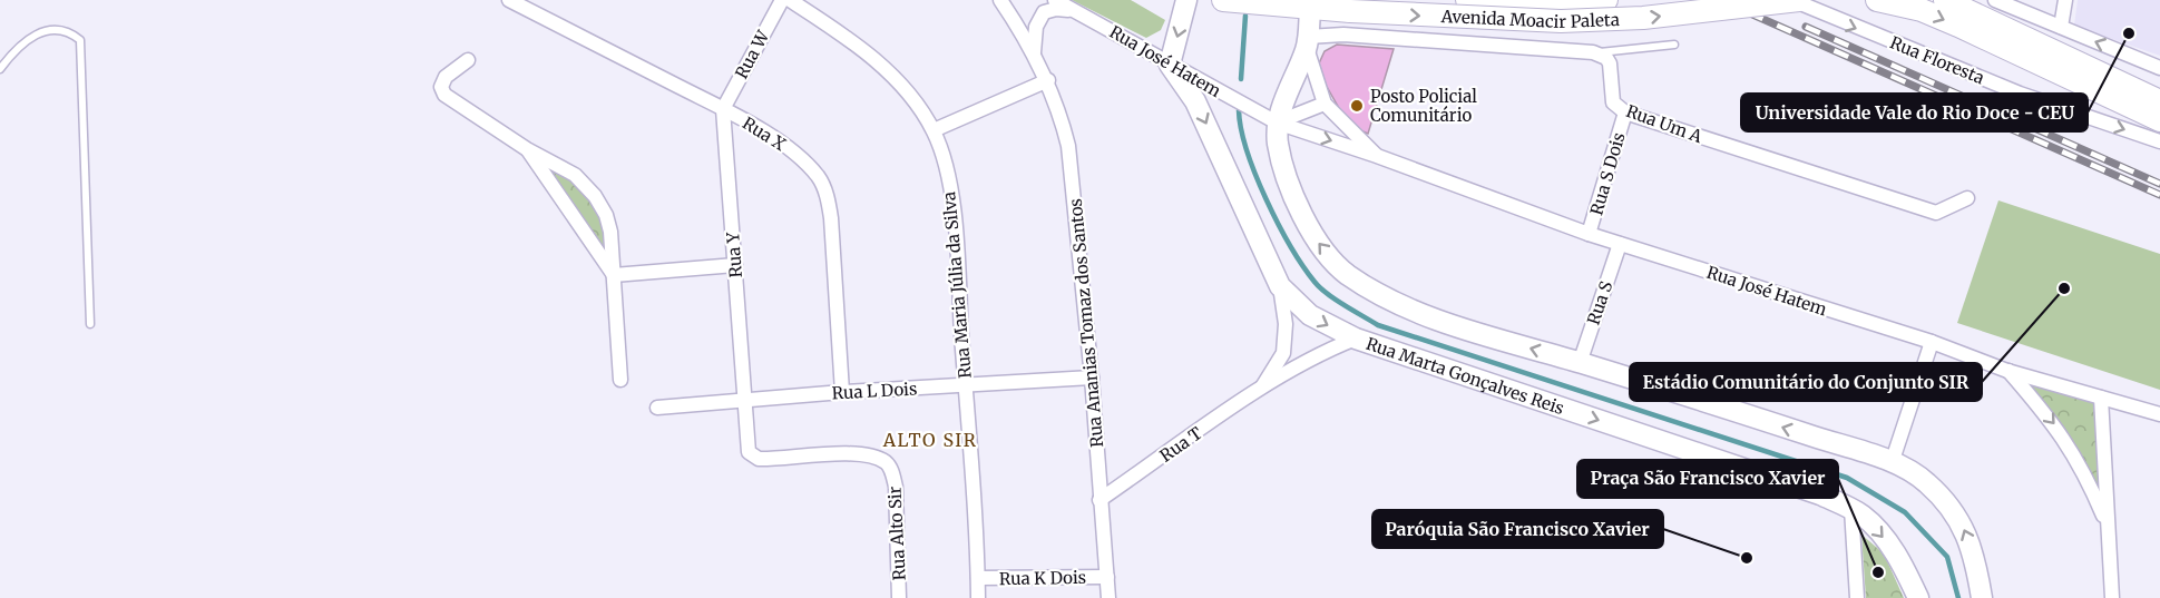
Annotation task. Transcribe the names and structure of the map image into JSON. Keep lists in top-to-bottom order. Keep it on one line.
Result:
{"streets":{"main road":["Avenida Moacir Paleta"],"street":["Rua W","Rua Floresta","Rua José Hatem","Rua Um A","Rua X","Rua S Dois","Rua Y","Rua Maria Júlia da Silva","Rua S","Rua Ananias Tomaz dos Santos","Rua Marta Gonçalves Reis","Rua L Dois","Rua T","Rua Alto Sir","Rua K Dois"]},"crossings":[["Rua W","Rua X"],["Rua W","Rua Y"],["Rua José Hatem","Rua S Dois"],["Rua José Hatem","Rua S"],["Rua José Hatem","Rua Marta Gonçalves Reis"],["Rua Um A","Rua S Dois"],["Rua X","Rua Y"],["Rua X","Rua L Dois"],["Rua Y","Rua L Dois"],["Rua Y","Rua Alto Sir"],["Rua Maria Júlia da Silva","Rua L Dois"],["Rua Maria Júlia da Silva","Rua K Dois"],["Rua Ananias Tomaz dos Santos","Rua L Dois"],["Rua Ananias Tomaz dos Santos","Rua T"],["Rua Ananias Tomaz dos Santos","Rua K Dois"],["Rua Marta Gonçalves Reis","Rua T"],["Rua L Dois","Rua Alto Sir"]],"one_way":["Avenida Moacir Paleta"],"districts":["ALTO SIR"],"places":["Universidade Vale do Rio Doce - CEU","Posto Policial Comunitário","Estádio Comunitário do Conjunto SIR","Paróquia São Francisco Xavier","Praça São Francisco Xavier"]}
